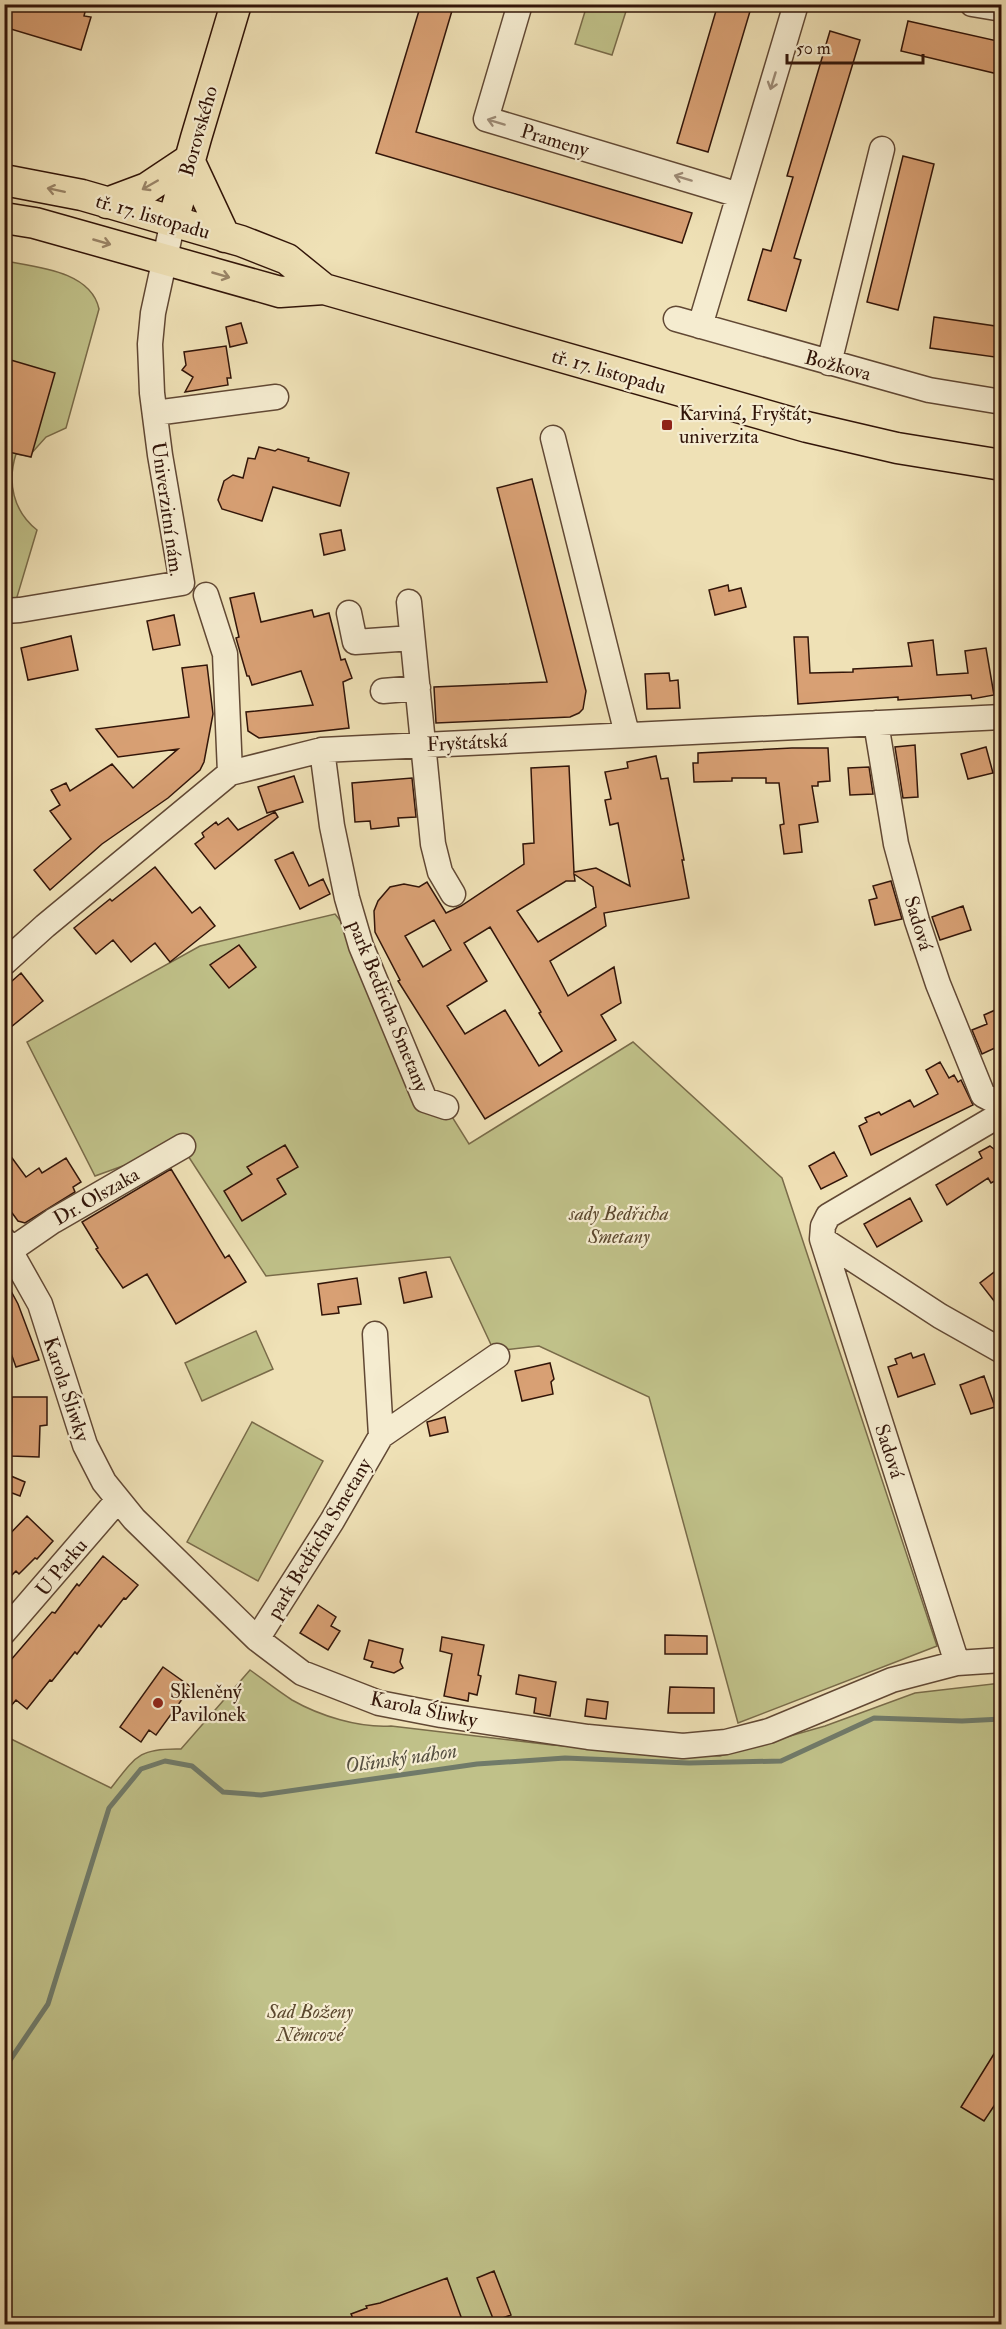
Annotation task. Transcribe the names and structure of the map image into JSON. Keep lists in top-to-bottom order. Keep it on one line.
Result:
{"streets":{"main road":["Borovského","tř. 17. listopadu"],"street":["Prameny","Božkova","Univerzitní nám.","Fryštátská","Sadová","park Bedřicha Smetany","Dr. Olszaka","Karola Śliwky","U Parku"]},"crossings":[["Borovského","tř. 17. listopadu"],["Borovského","Univerzitní nám."],["tř. 17. listopadu","Univerzitní nám."],["Fryštátská","Sadová"],["Fryštátská","park Bedřicha Smetany"],["Sadová","Karola Śliwky"],["park Bedřicha Smetany","Karola Śliwky"],["Dr. Olszaka","Karola Śliwky"],["Karola Śliwky","U Parku"]],"water":["Olšinský náhon"],"parks":["sady Bedřicha Smetany","Sad Boženy Němcové"],"places":{"transit":["Karviná, Fryštát, univerzita"],"other":["Skleněný Pavilonek"]},"scale_bar":"50 m"}
